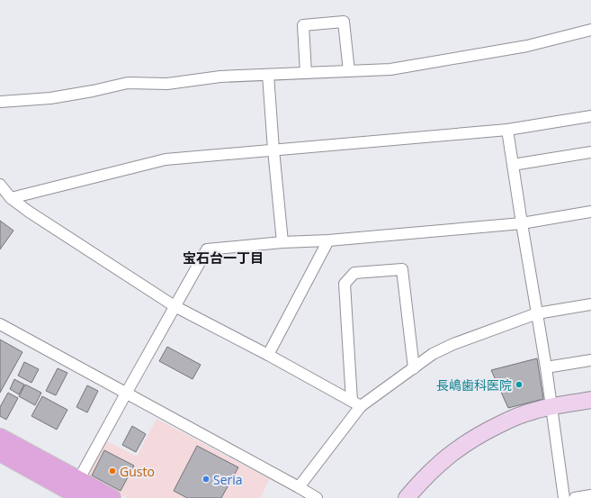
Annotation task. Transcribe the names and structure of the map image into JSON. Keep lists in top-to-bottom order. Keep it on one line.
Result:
{"districts":["宝石台一丁目"],"places":["長嶋歯科医院","Gusto","Seria"]}
